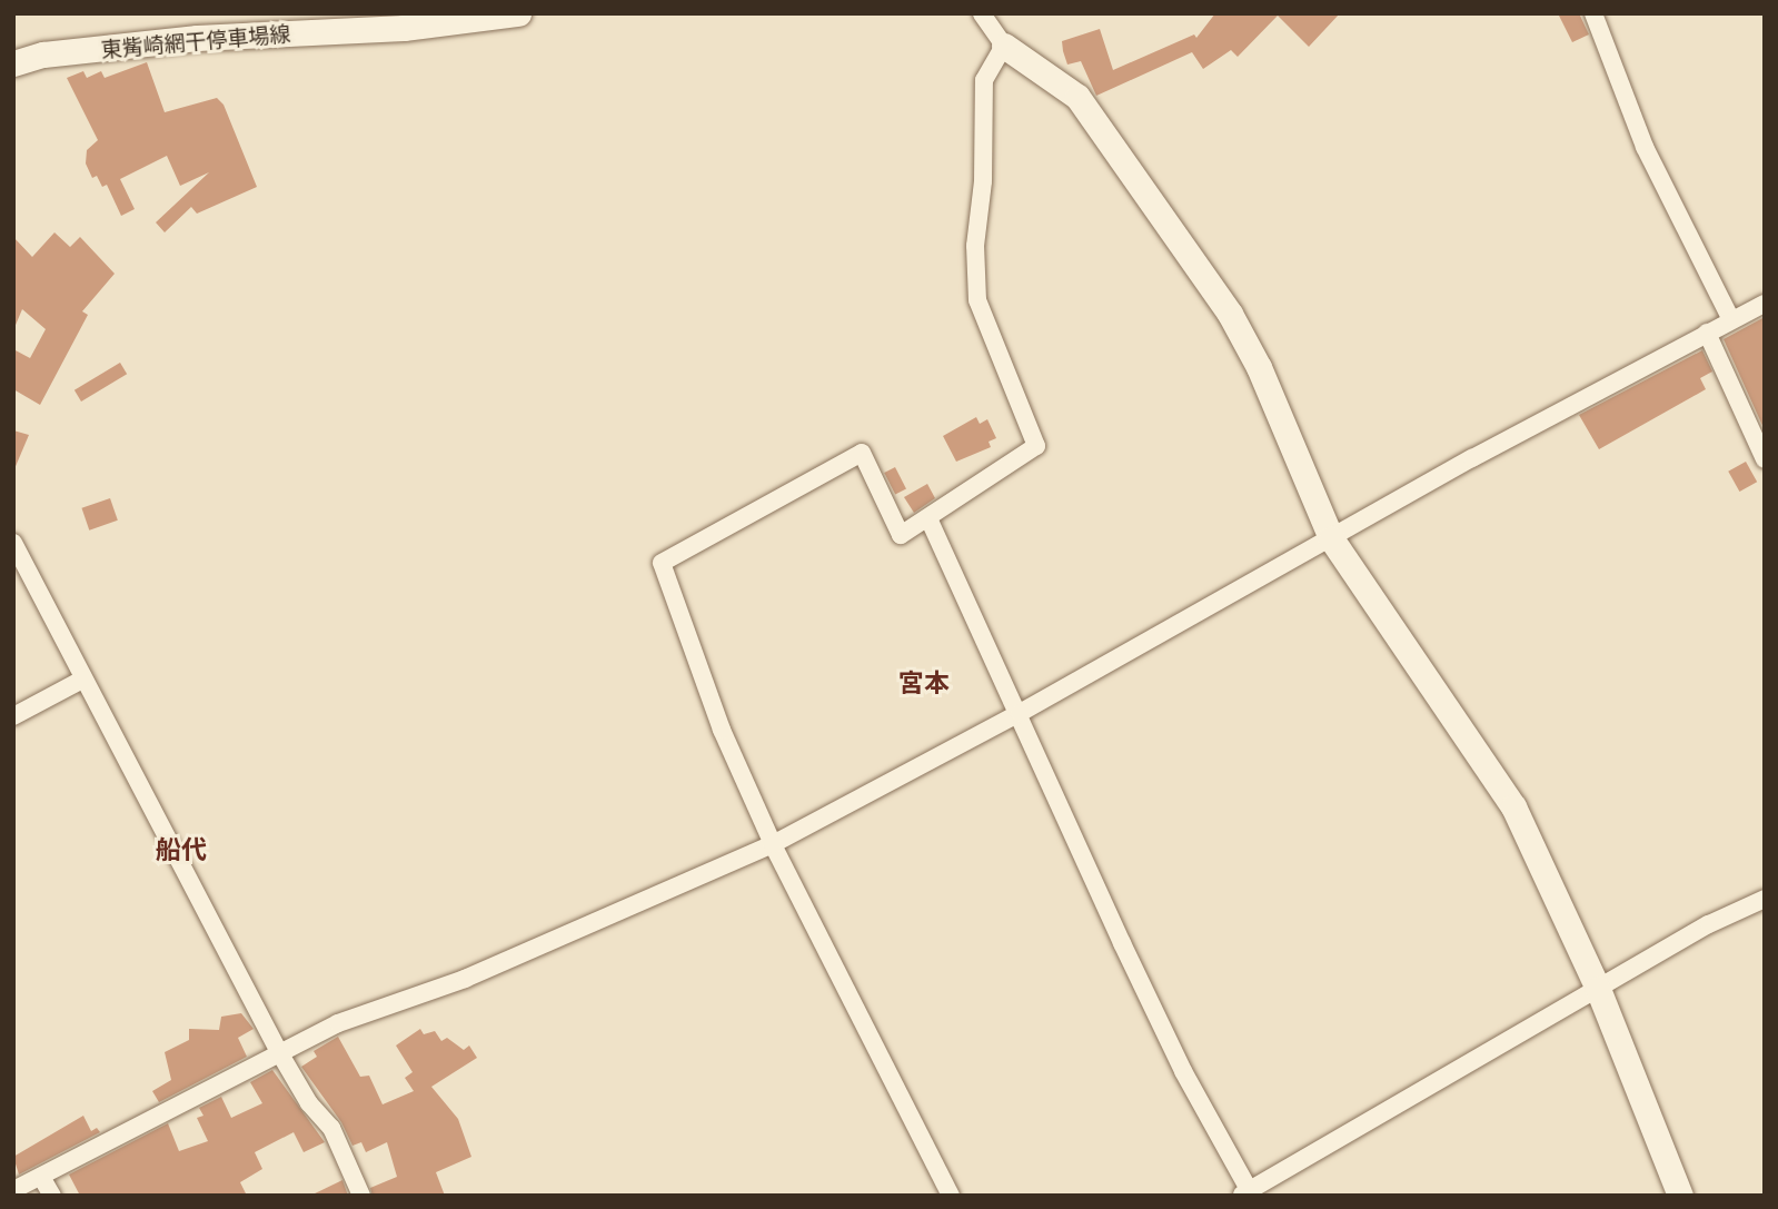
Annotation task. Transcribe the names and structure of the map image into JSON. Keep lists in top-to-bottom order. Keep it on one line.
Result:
{"streets":{"street":["東觜崎網干停車場線"]},"districts":["宮本","船代"]}
